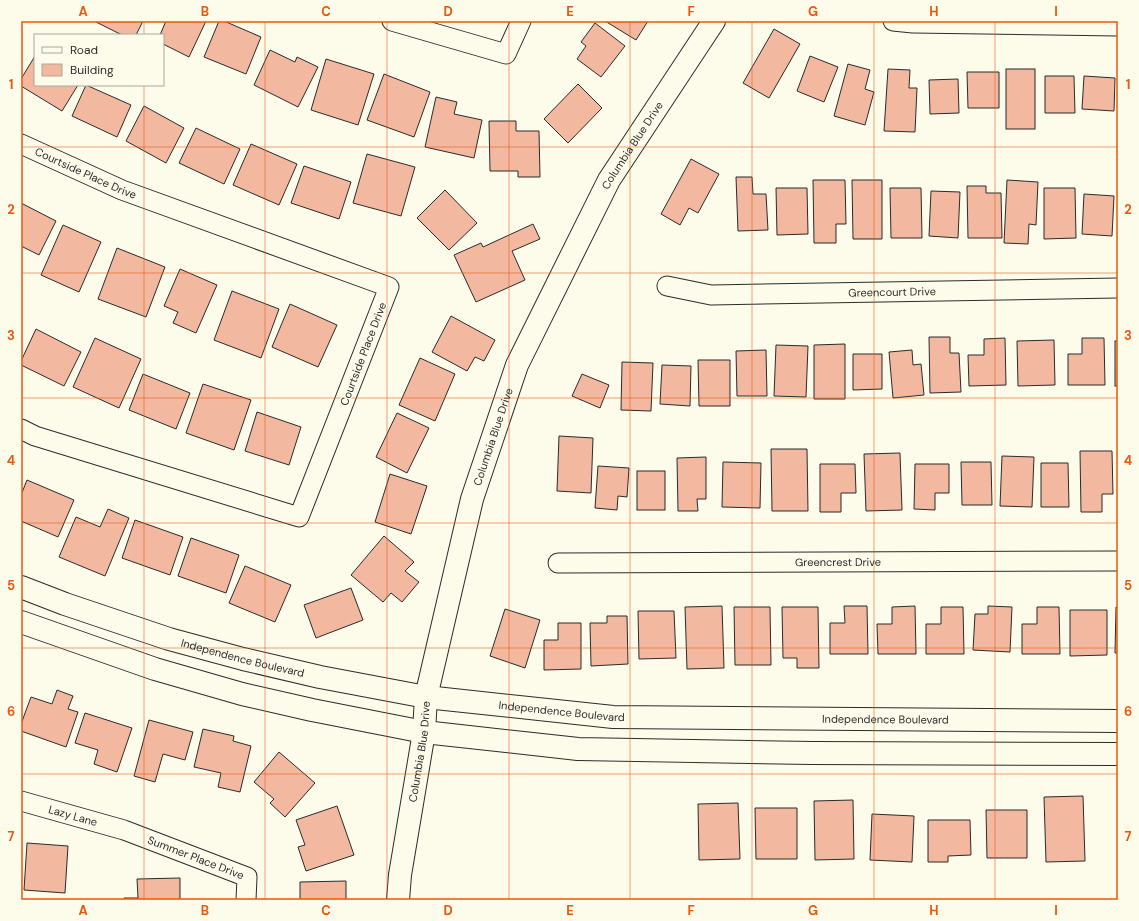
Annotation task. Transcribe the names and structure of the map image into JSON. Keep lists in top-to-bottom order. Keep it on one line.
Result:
{"streets":{"main road":["Columbia Blue Drive","Independence Boulevard"],"street":["Courtside Place Drive","Greencourt Drive","Greencrest Drive","Lazy Lane","Summer Place Drive"]},"crossings":[["Columbia Blue Drive","Independence Boulevard"],["Lazy Lane","Summer Place Drive"]],"legend":["Road","Building"],"grid":{"columns":["A","B","C","D","E","F","G","H","I"],"rows":["1","2","3","4","5","6","7"]}}
